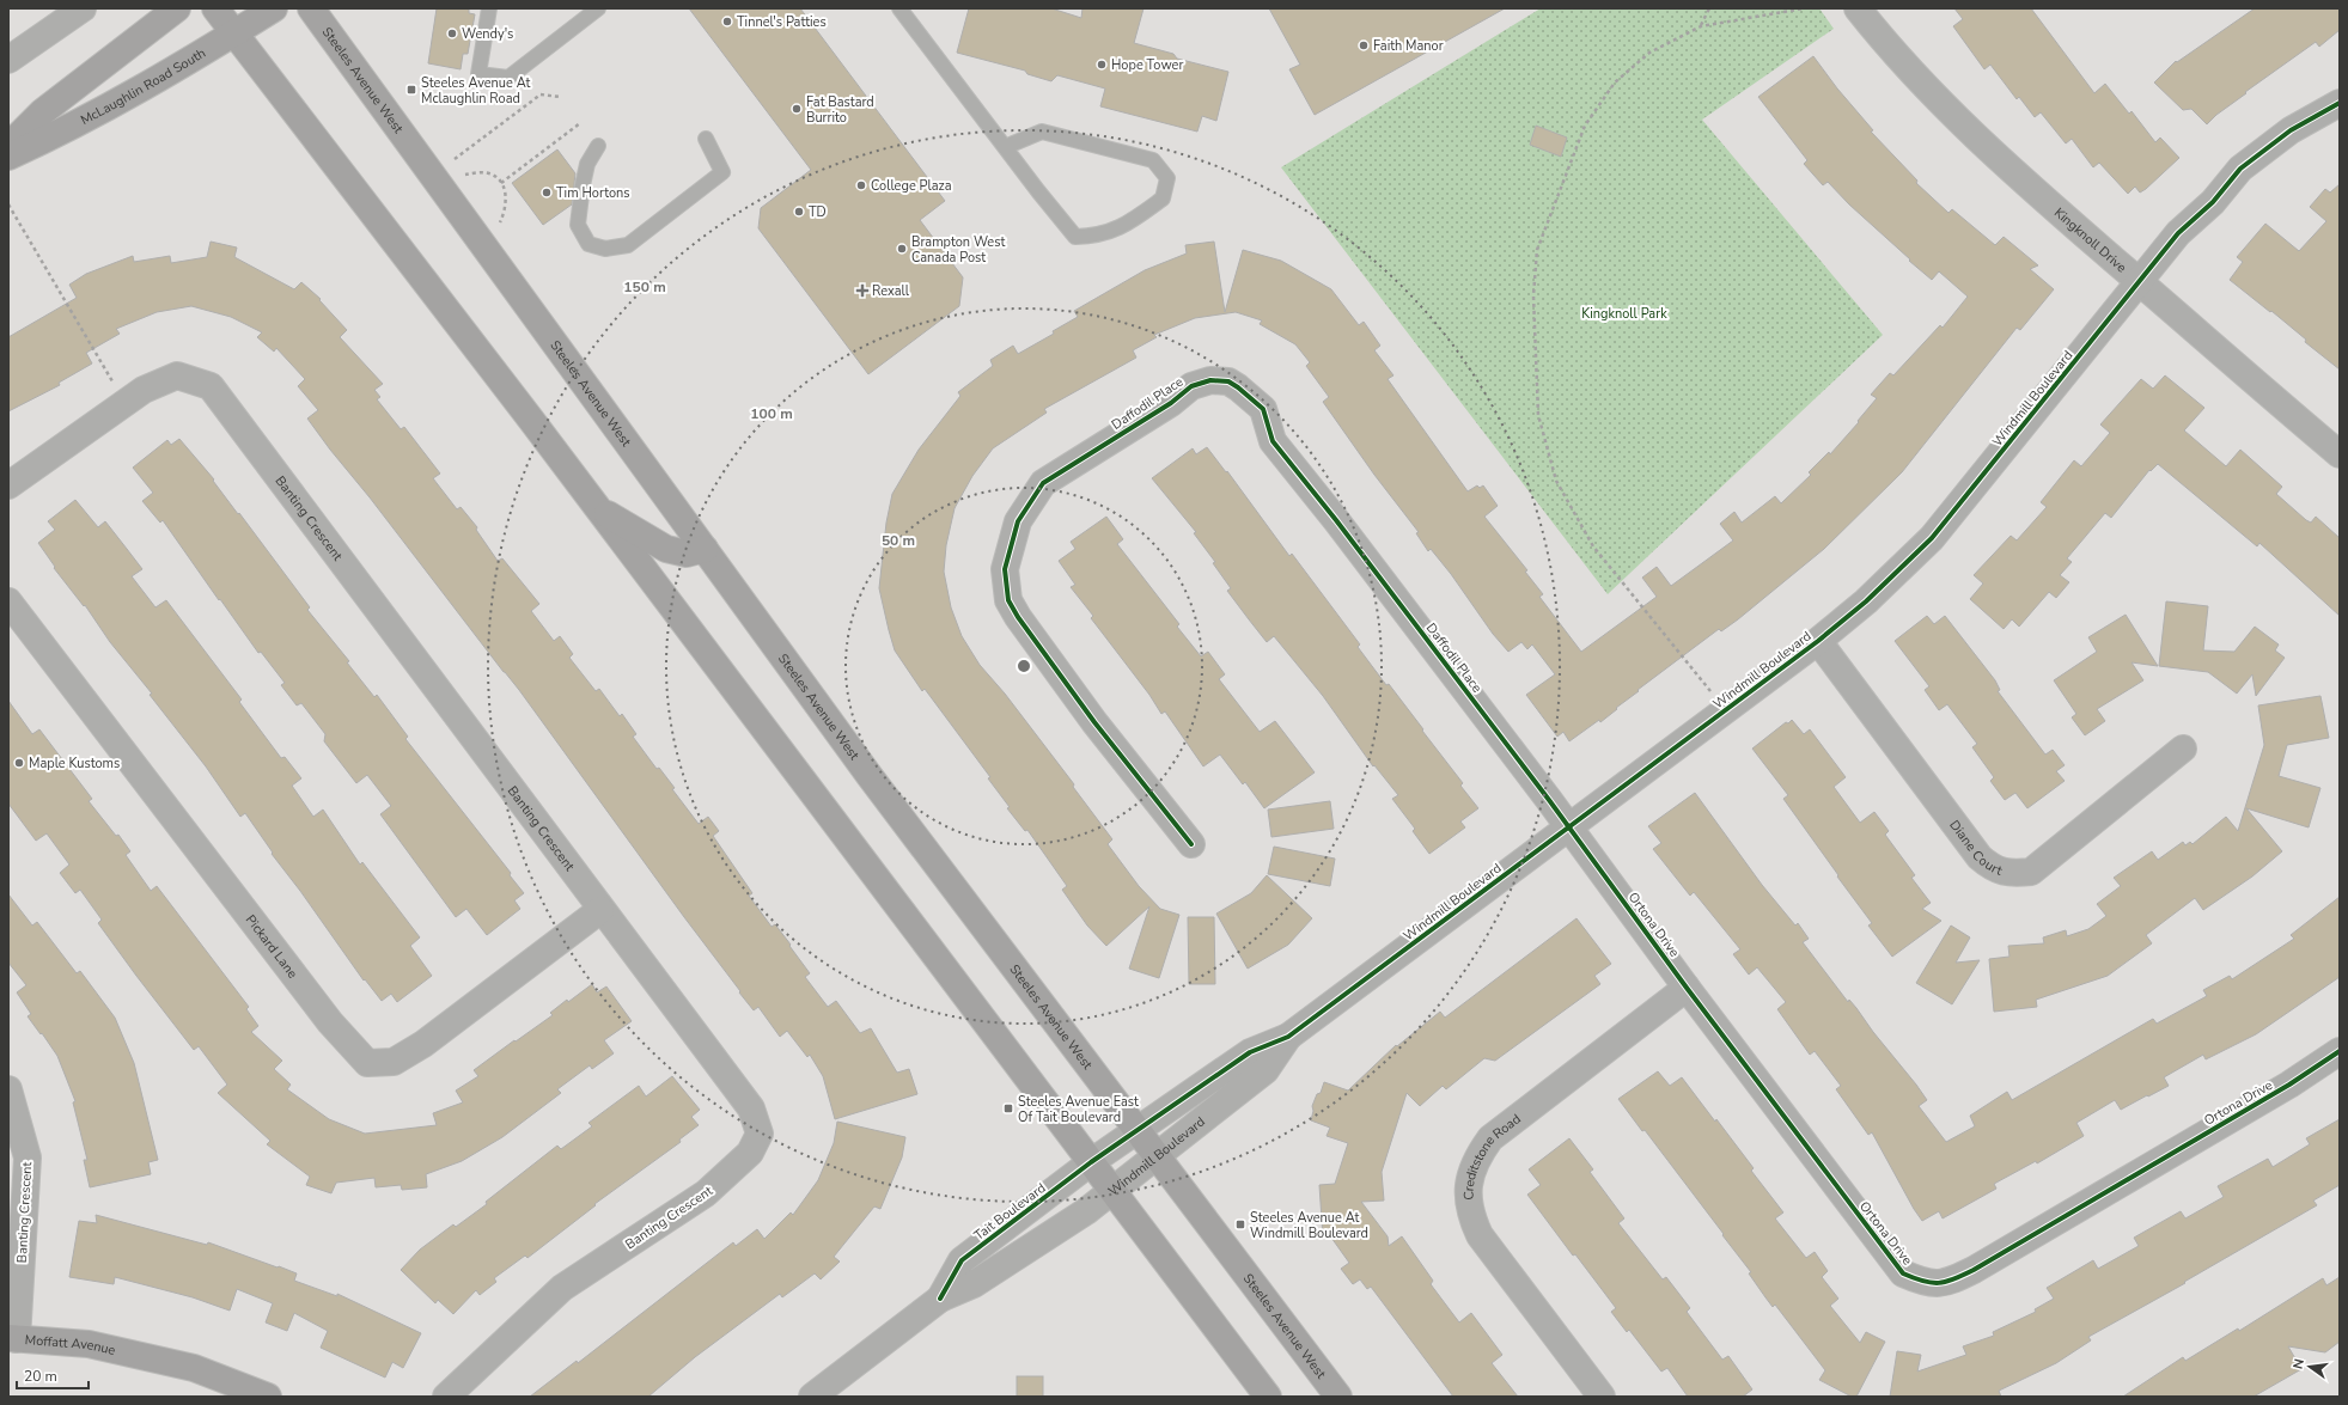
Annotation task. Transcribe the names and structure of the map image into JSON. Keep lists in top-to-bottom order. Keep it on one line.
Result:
{"streets":{"main road":["Steeles Avenue West","McLaughlin Road South","Moffatt Avenue"],"street":["Kingknoll Drive","Windmill Boulevard","Daffodil Place","Banting Crescent","Diane Court","Ortona Drive","Pickard Lane","Creditstone Road","Tait Boulevard"]},"crossings":[["Steeles Avenue West","Windmill Boulevard"],["Kingknoll Drive","Windmill Boulevard"],["Windmill Boulevard","Daffodil Place"],["Windmill Boulevard","Diane Court"],["Windmill Boulevard","Ortona Drive"],["Windmill Boulevard","Tait Boulevard"],["Daffodil Place","Ortona Drive"],["Banting Crescent","Pickard Lane"],["Banting Crescent","Moffatt Avenue"],["Ortona Drive","Creditstone Road"]],"parks":["Kingknoll Park"],"places":{"other":["Tinnel's Patties","Wendy's","Faith Manor","Hope Tower","Fat Bastard Burrito","College Plaza","Tim Hortons","TD","Brampton West Canada Post","Maple Kustoms"],"transit":["Steeles Avenue At Mclaughlin Road","Steeles Avenue East Of Tait Boulevard","Steeles Avenue At Windmill Boulevard"],"health":["Rexall"]},"scale_bar":"20 m","north":"left","rings":["150 m","100 m","50 m"]}
